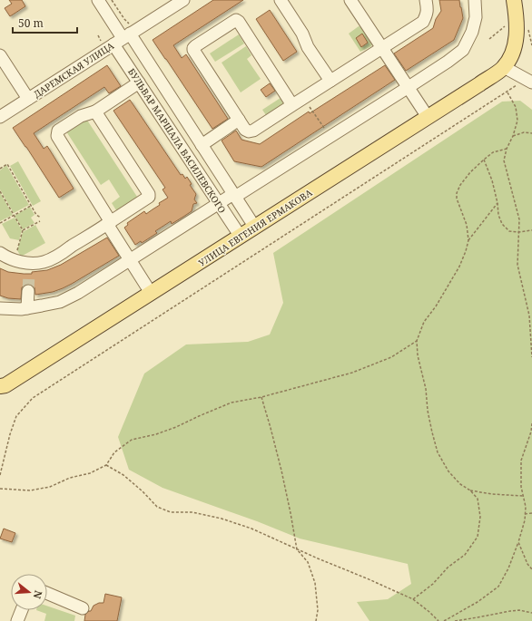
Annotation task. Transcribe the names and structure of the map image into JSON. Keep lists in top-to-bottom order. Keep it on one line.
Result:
{"streets":{"main road":["УЛИЦА ЕВГЕНИЯ ЕРМАКОВА"],"street":["ДАРЕМСКАЯ УЛИЦА","БУЛЬВАР МАРШАЛА ВАСИЛЕВСКОГО"]},"crossings":[["ДАРЕМСКАЯ УЛИЦА","БУЛЬВАР МАРШАЛА ВАСИЛЕВСКОГО"],["БУЛЬВАР МАРШАЛА ВАСИЛЕВСКОГО","УЛИЦА ЕВГЕНИЯ ЕРМАКОВА"]],"scale_bar":"50 m","north":"right"}
